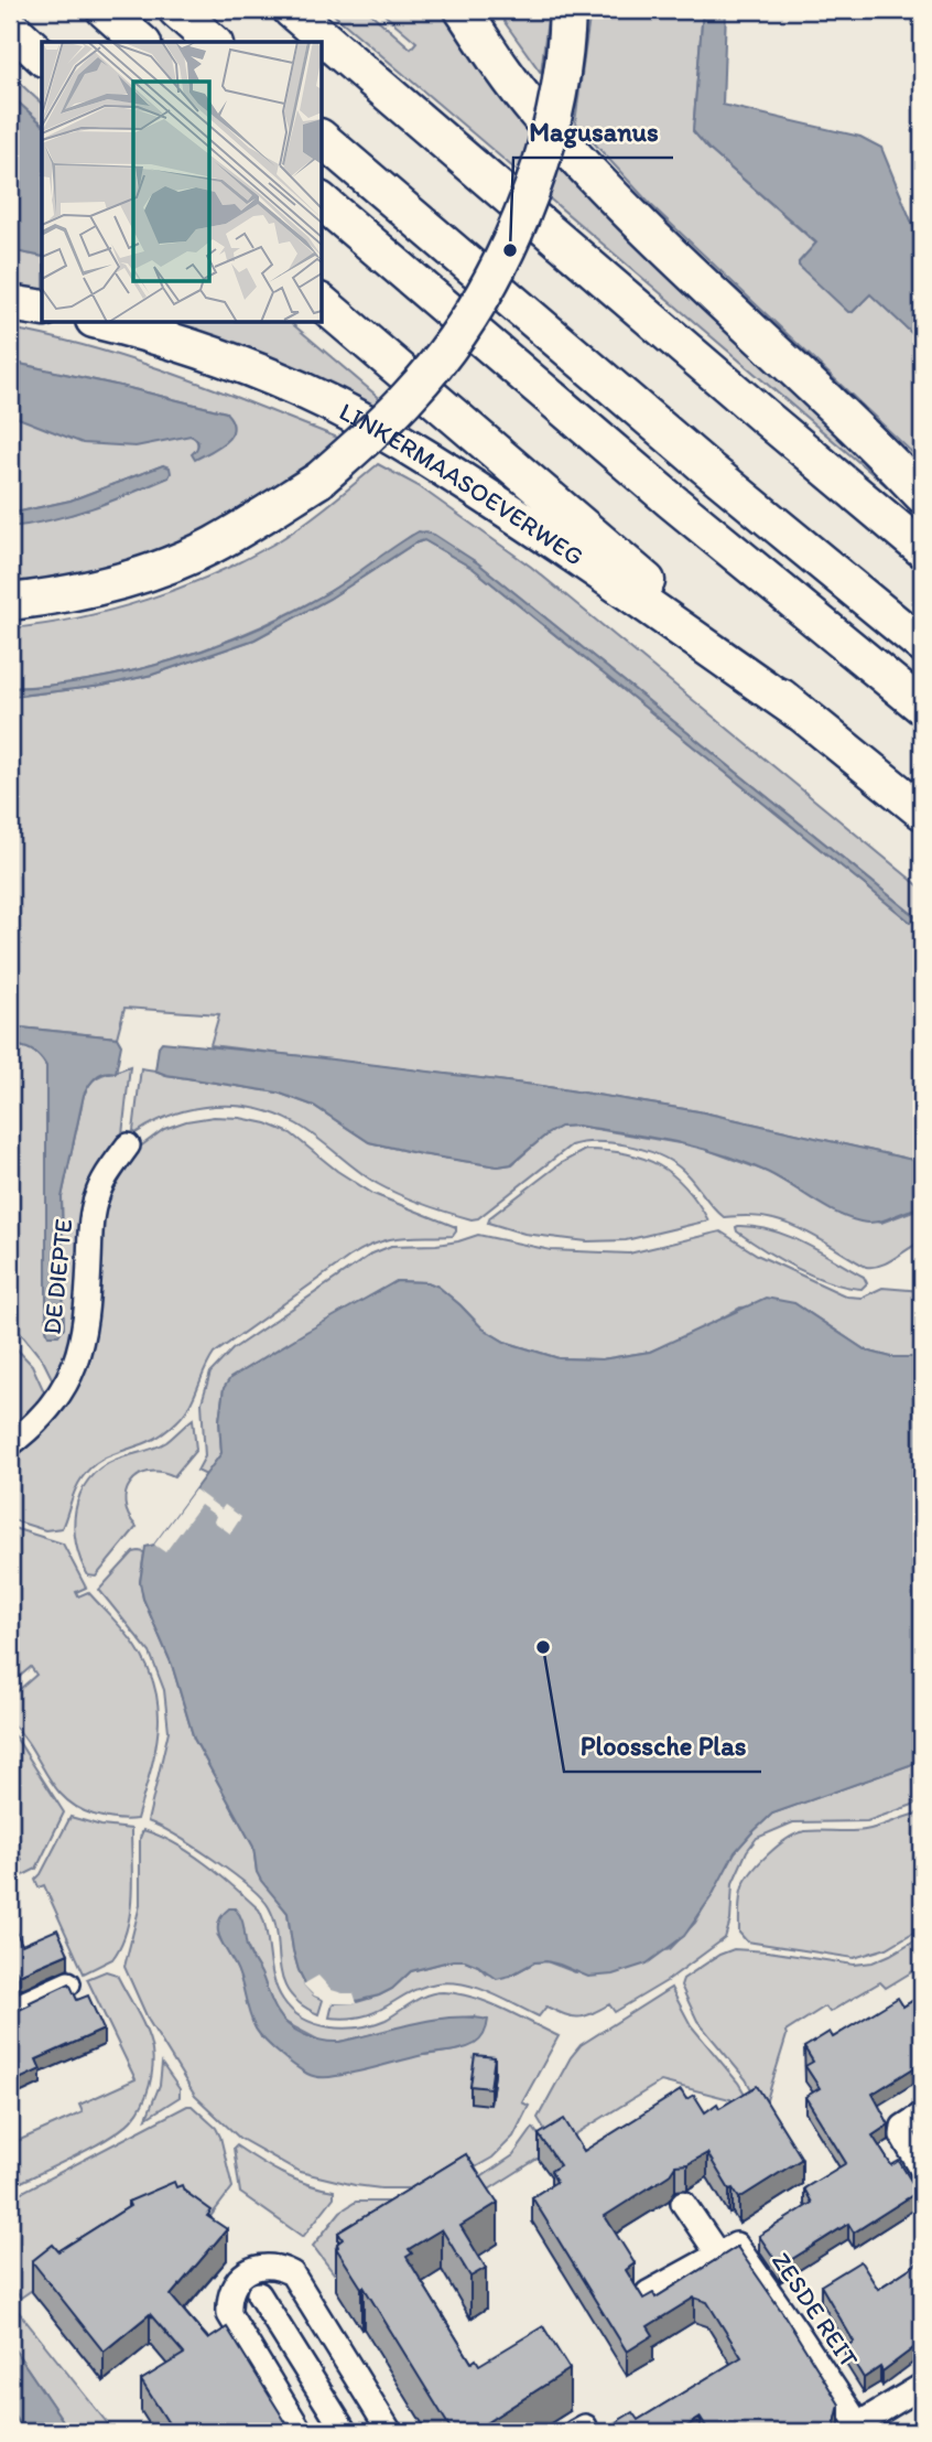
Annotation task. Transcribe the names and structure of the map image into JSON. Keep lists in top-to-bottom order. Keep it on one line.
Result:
{"streets":{"highway":["LINKERMAASOEVERWEG"],"street":["DE DIEPTE","ZESDE REIT"]},"places":["Magusanus","Ploossche Plas"]}
